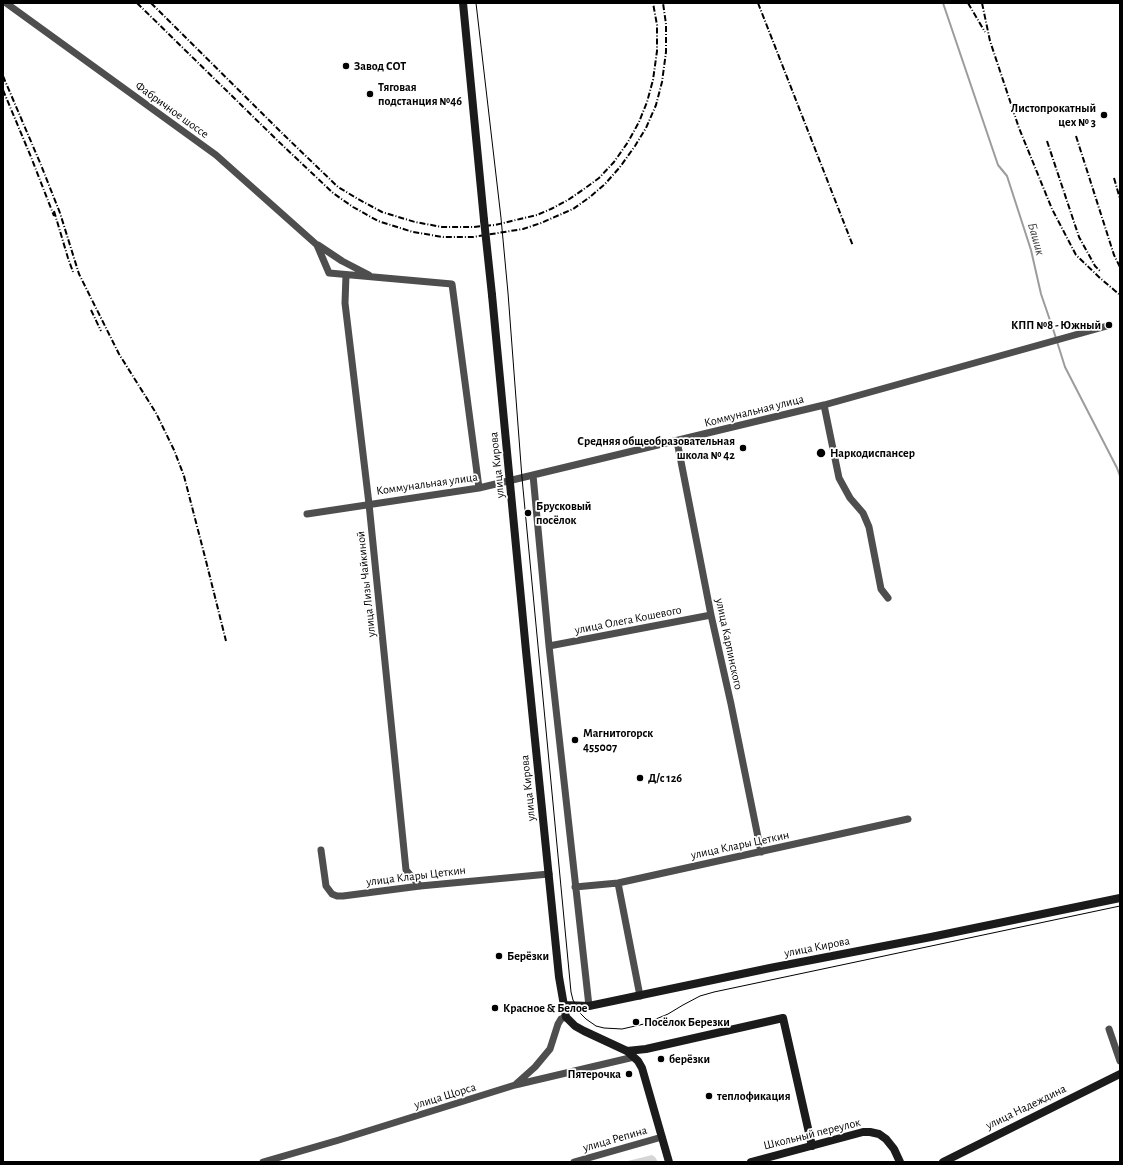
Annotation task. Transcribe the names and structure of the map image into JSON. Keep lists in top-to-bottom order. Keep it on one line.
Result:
{"streets":{"main road":["улица Кирова","улица Надеждина","Школьный переулок"],"street":["Фабричное шоссе","Коммунальная улица","улица Лизы Чайкиной","улица Олега Кошевого","улица Карпинского","улица Клары Цеткин","улица Щорса","улица Репина"]},"crossings":[["Фабричное шоссе","улица Лизы Чайкиной"],["Коммунальная улица","улица Кирова"],["Коммунальная улица","улица Лизы Чайкиной"],["Коммунальная улица","улица Карпинского"],["улица Кирова","улица Клары Цеткин"],["улица Лизы Чайкиной","улица Клары Цеткин"],["улица Олега Кошевого","улица Карпинского"],["улица Карпинского","улица Клары Цеткин"]],"water":["Башик"],"places":["Завод СОТ","Тяговая подстанция №46","Листопрокатный цех № 3","КПП №8 - Южный","Средняя общеобразовательная школа № 42","Наркодиспансер","Брусковый посёлок","Магнитогорск 455007","Д/с 126","Берёзки","Красное & Белое","Посёлок Березки","берёзки","Пятерочка","теплофикация"]}
